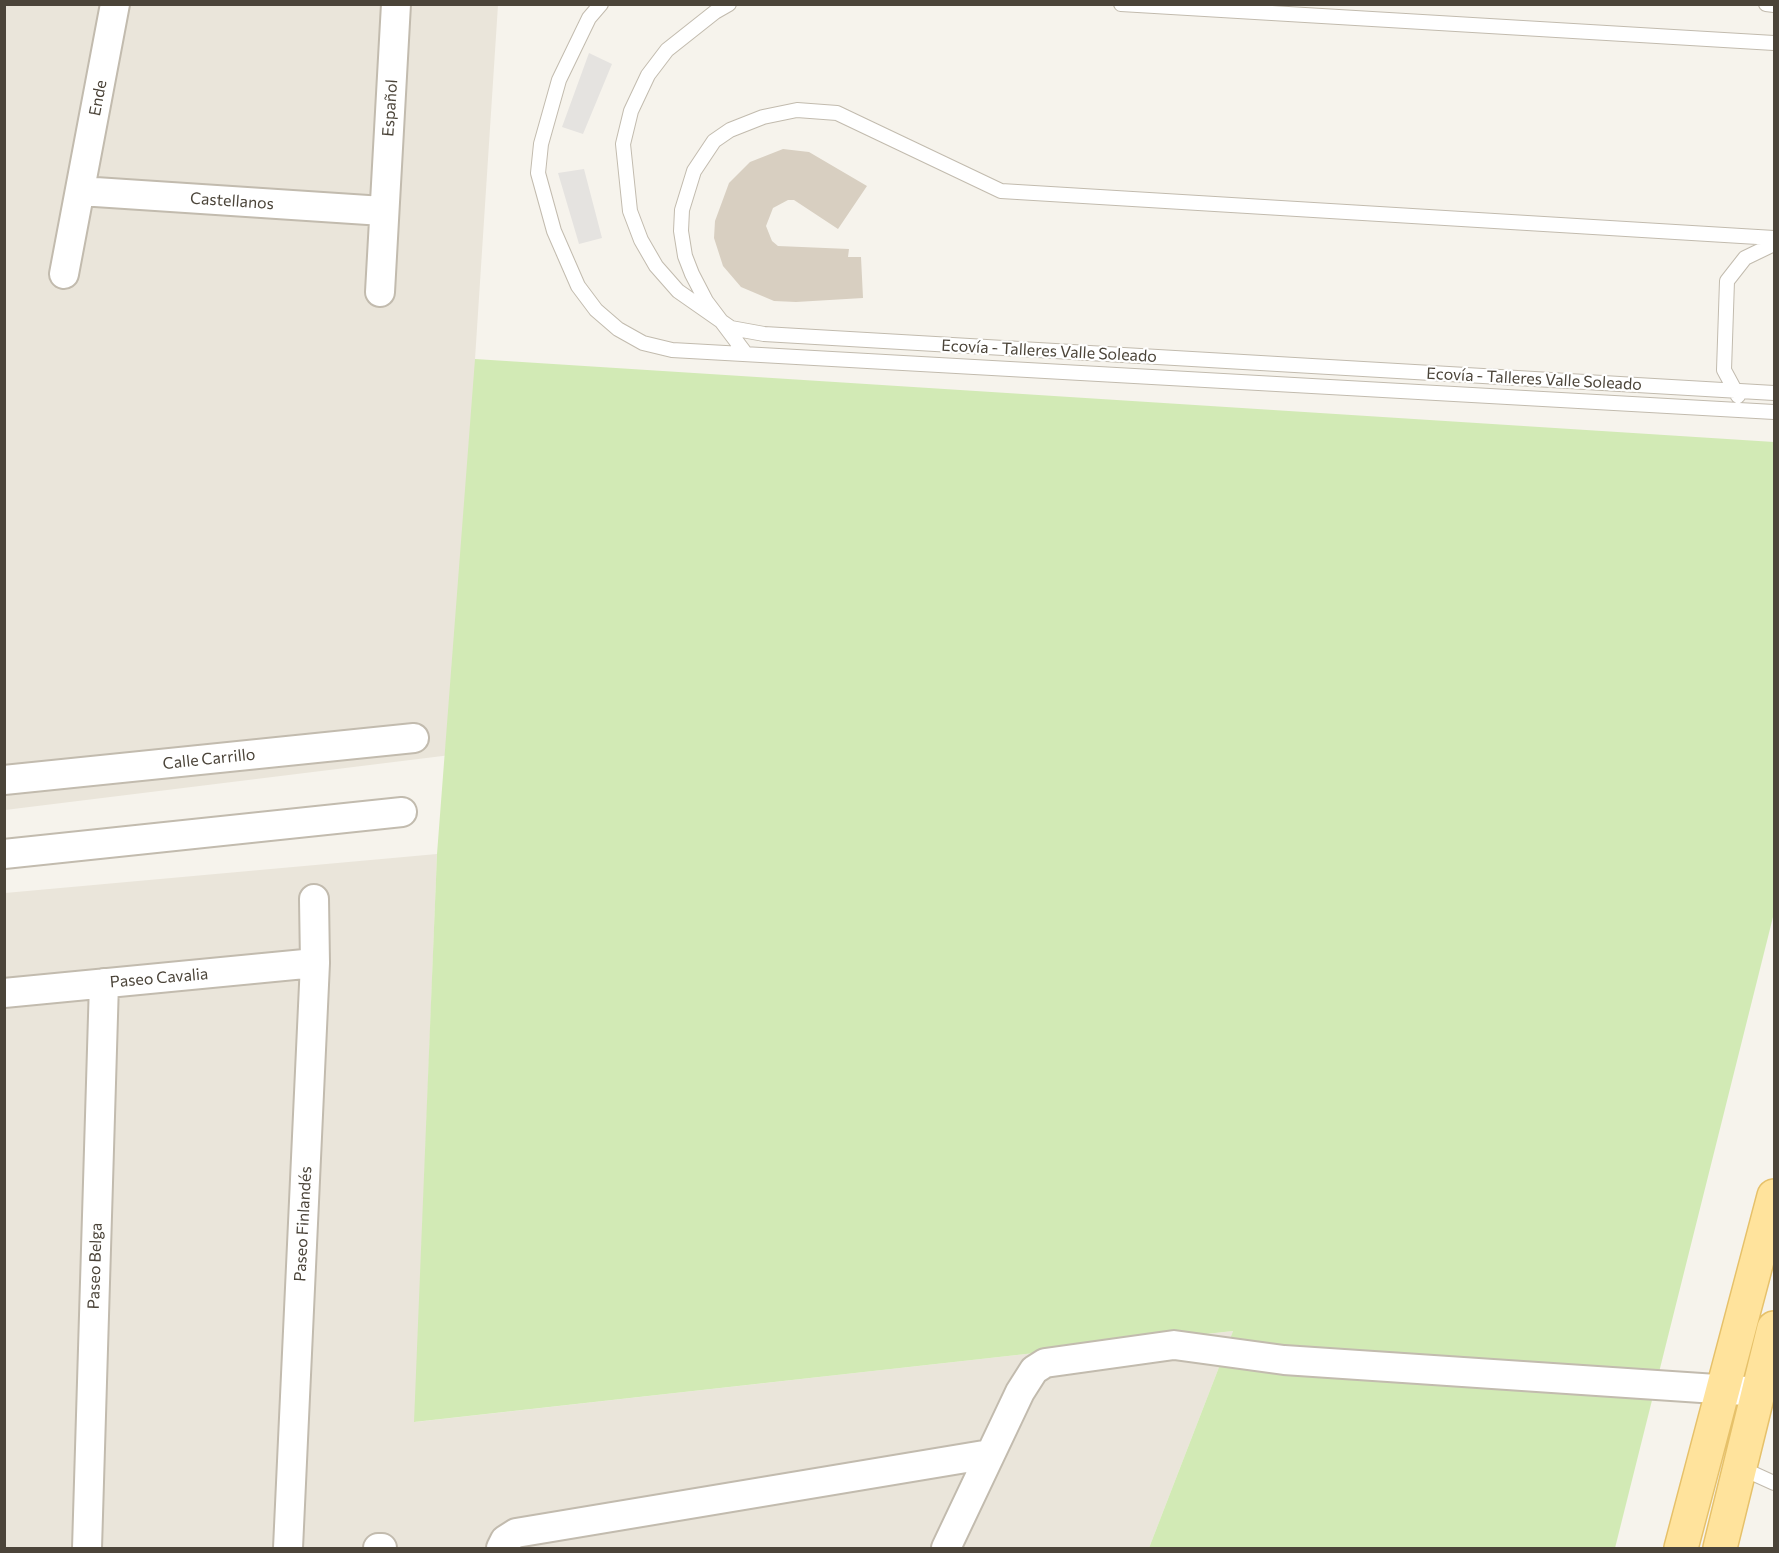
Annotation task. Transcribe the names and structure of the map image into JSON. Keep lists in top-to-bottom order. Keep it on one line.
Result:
{"streets":{"street":["Ende","Español","Castellanos","Calle Carrillo","Paseo Cavalia","Paseo Finlandés","Paseo Belga"],"lane":["Ecovía - Talleres Valle Soleado"]},"crossings":[["Ende","Castellanos"],["Español","Castellanos"],["Paseo Cavalia","Paseo Finlandés"],["Paseo Cavalia","Paseo Belga"]]}
